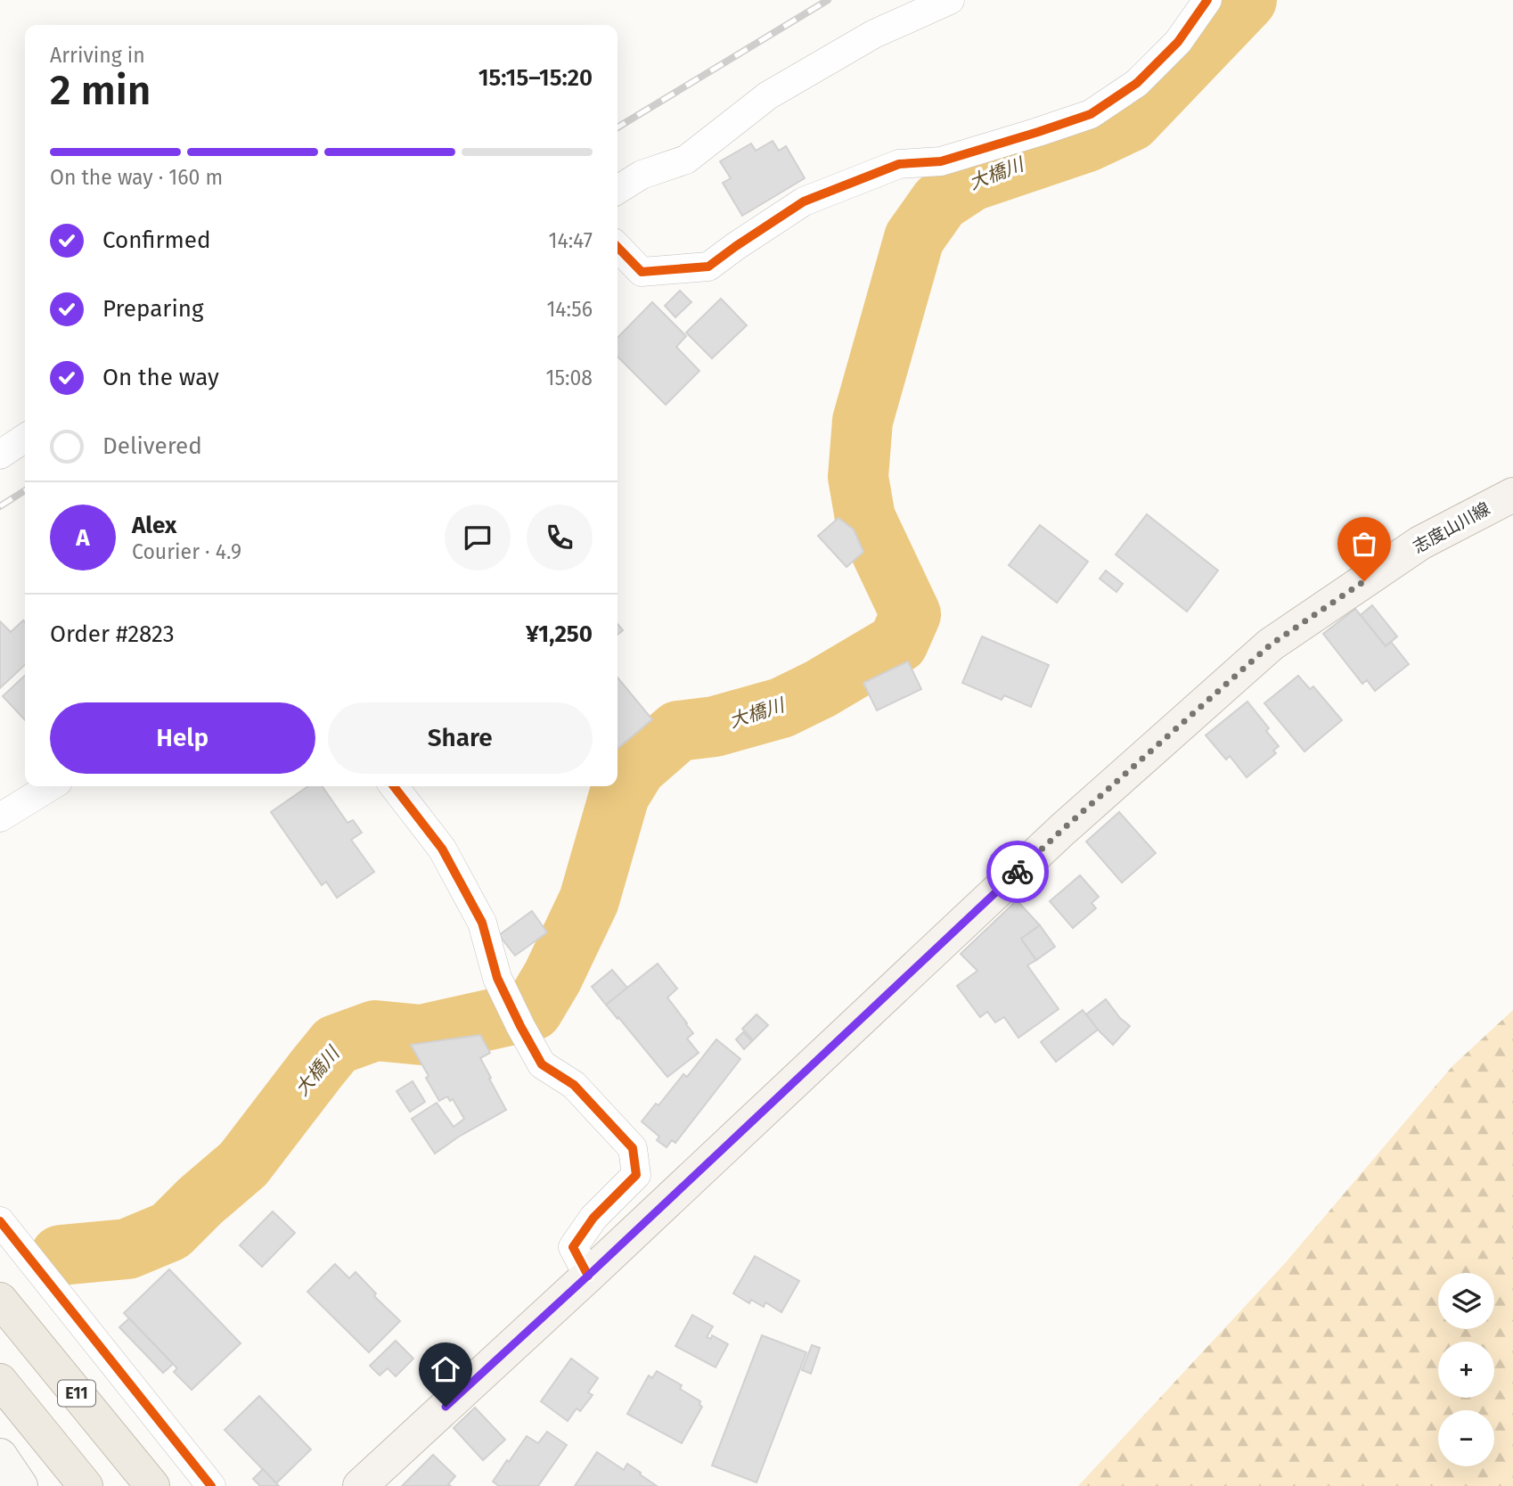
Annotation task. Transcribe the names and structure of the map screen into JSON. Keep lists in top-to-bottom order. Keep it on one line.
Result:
{"streets":{"highway":["E11"],"main road":["志度山川線"]},"water":["大橋川"],"page":{"heading":["2 min","Arriving in","15:15–15:20"],"panel":["Alex","Courier · 4.9","Order #2823","¥1,250"],"bar":"On the way · 160 m","list":[["Confirmed","14:47"],["Preparing","14:56"],["On the way","15:08"],"Delivered"],"round":"A","buttons":["Help","Share"],"map_buttons":["+","−"]}}
